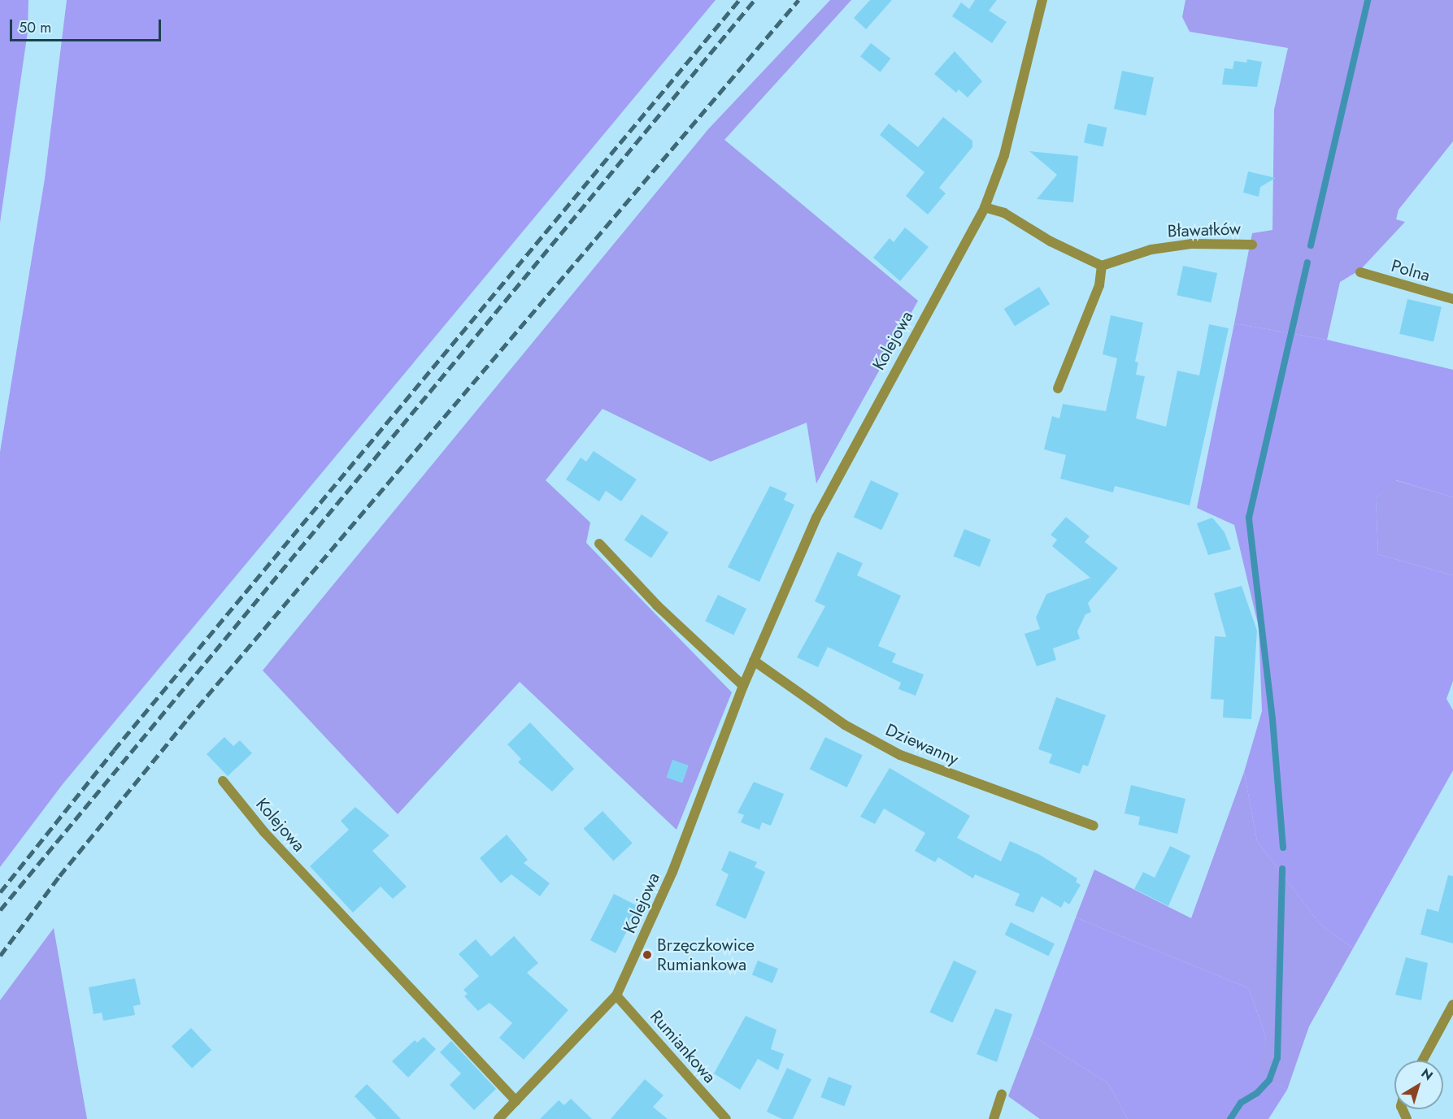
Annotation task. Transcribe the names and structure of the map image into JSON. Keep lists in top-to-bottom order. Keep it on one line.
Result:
{"streets":{"street":["Bławatków","Polna","Kolejowa","Dziewanny","Rumiankowa"]},"crossings":[["Kolejowa","Dziewanny"],["Kolejowa","Rumiankowa"]],"places":["Brzęczkowice Rumiankowa"],"scale_bar":"50 m","north":"top right"}
